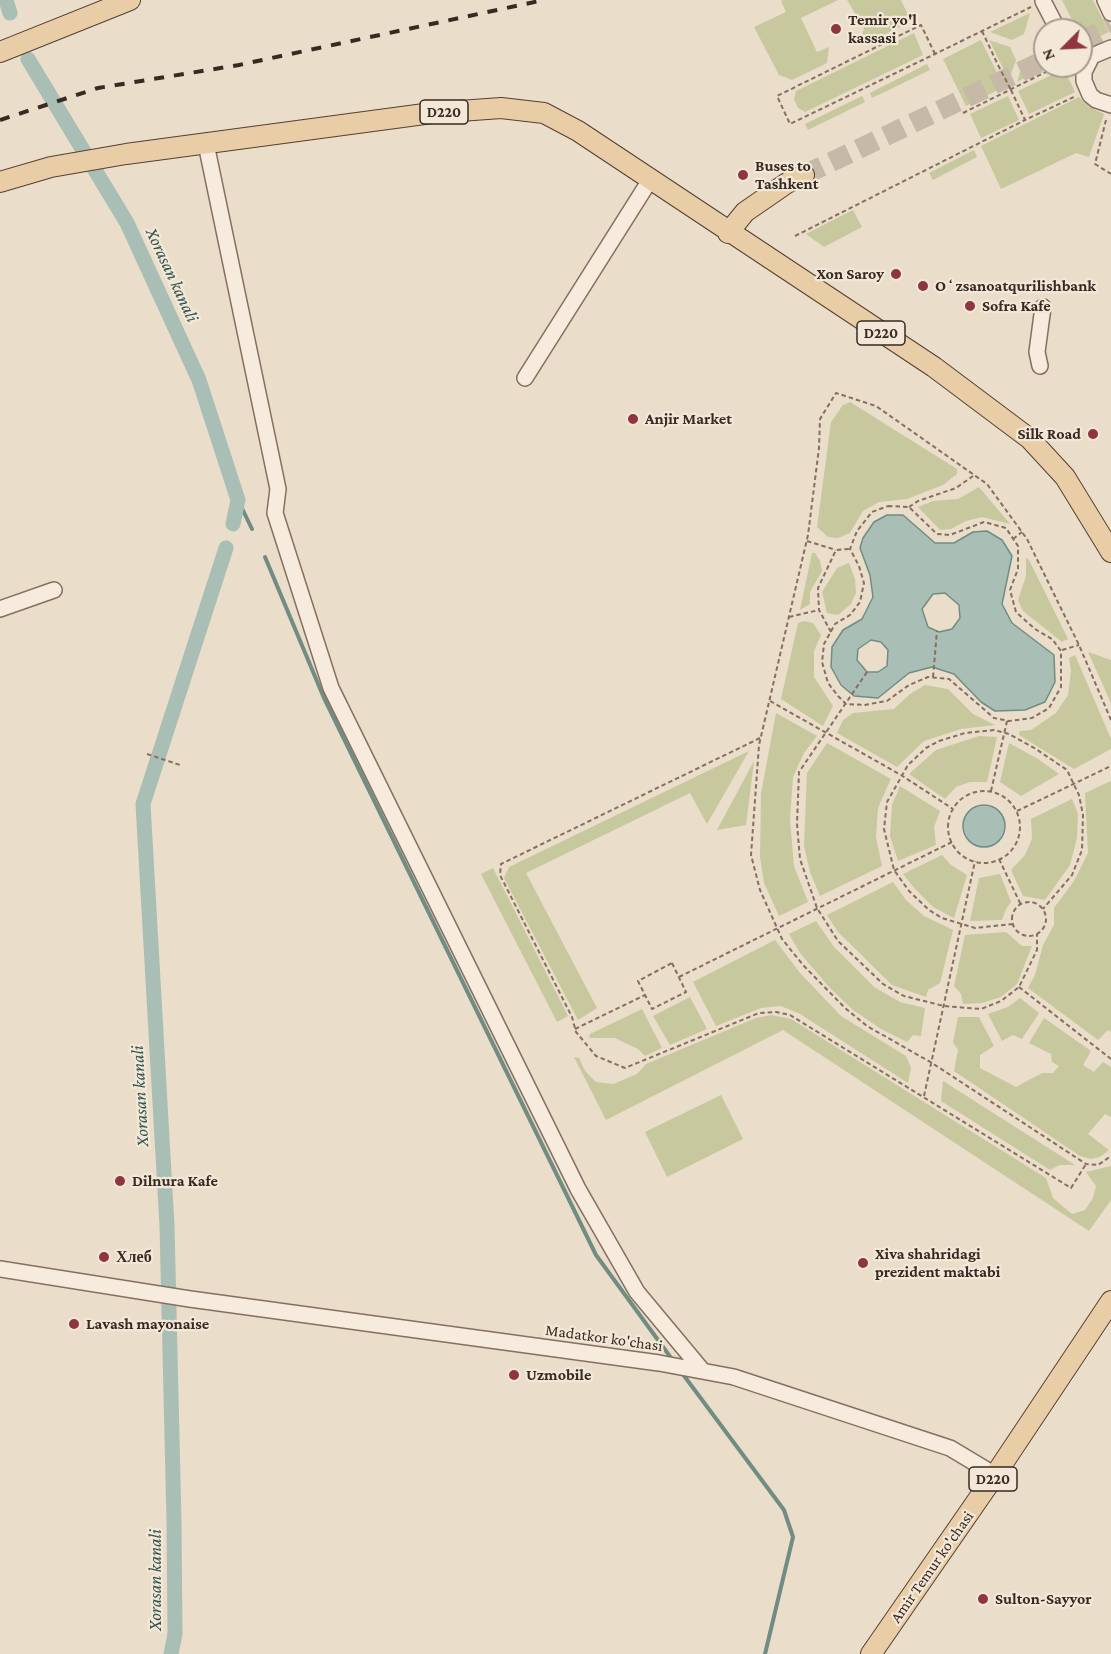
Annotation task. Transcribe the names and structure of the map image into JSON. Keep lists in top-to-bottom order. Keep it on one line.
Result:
{"streets":{"main road":["D220","Amir Temur ko'chasi"],"street":["Madatkor ko'chasi"]},"crossings":[["Madatkor ko'chasi","Amir Temur ko'chasi"]],"water":["Xorasan kanali"],"places":["Temir yo'l kassasi","Buses to Tashkent","Xon Saroy","Oʻzsanoatqurilishbank","Sofra Kafe","Anjir Market","Silk Road","Dilnura Kafe","Хлеб","Xiva shahridagi prezident maktabi","Lavash mayonaise","Uzmobile","Sulton-Sayyor"],"north":"bottom left"}
